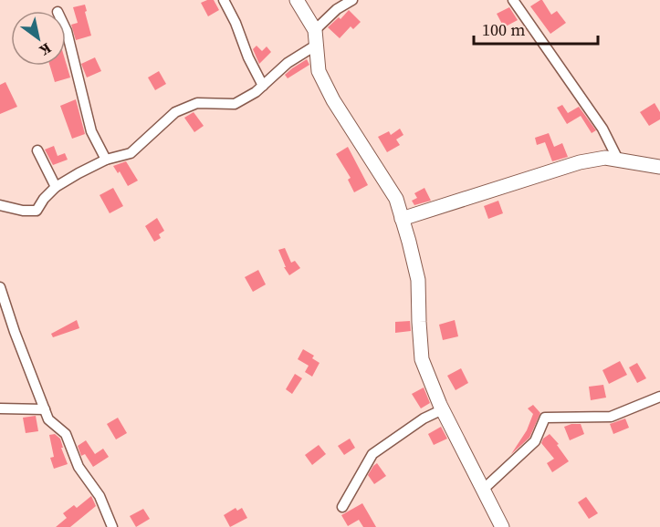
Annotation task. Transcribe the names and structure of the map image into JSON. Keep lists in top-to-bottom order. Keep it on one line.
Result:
{"scale_bar":"100 m","north":"bottom right"}
